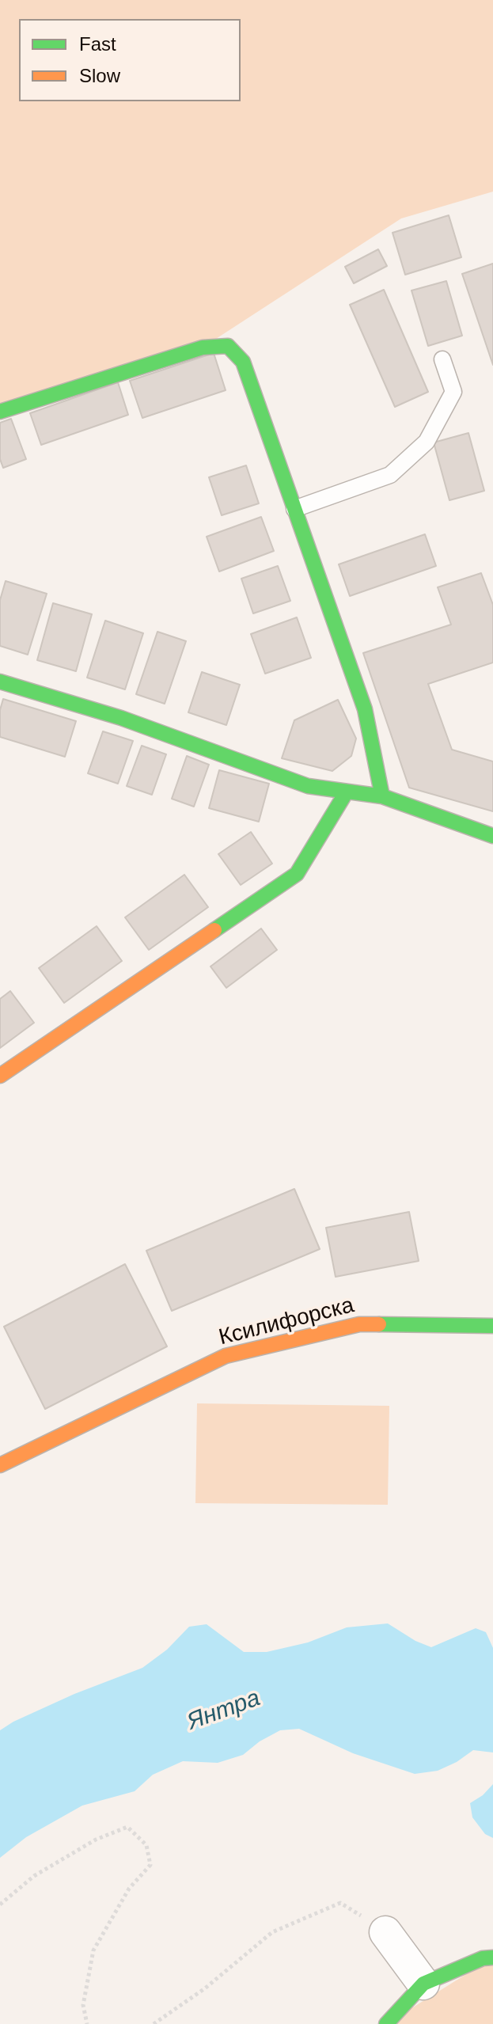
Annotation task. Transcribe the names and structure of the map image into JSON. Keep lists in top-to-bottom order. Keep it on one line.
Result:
{"streets":{"street":["Ксилифорска"]},"water":["Янтра"],"legend":["Fast","Slow"]}
